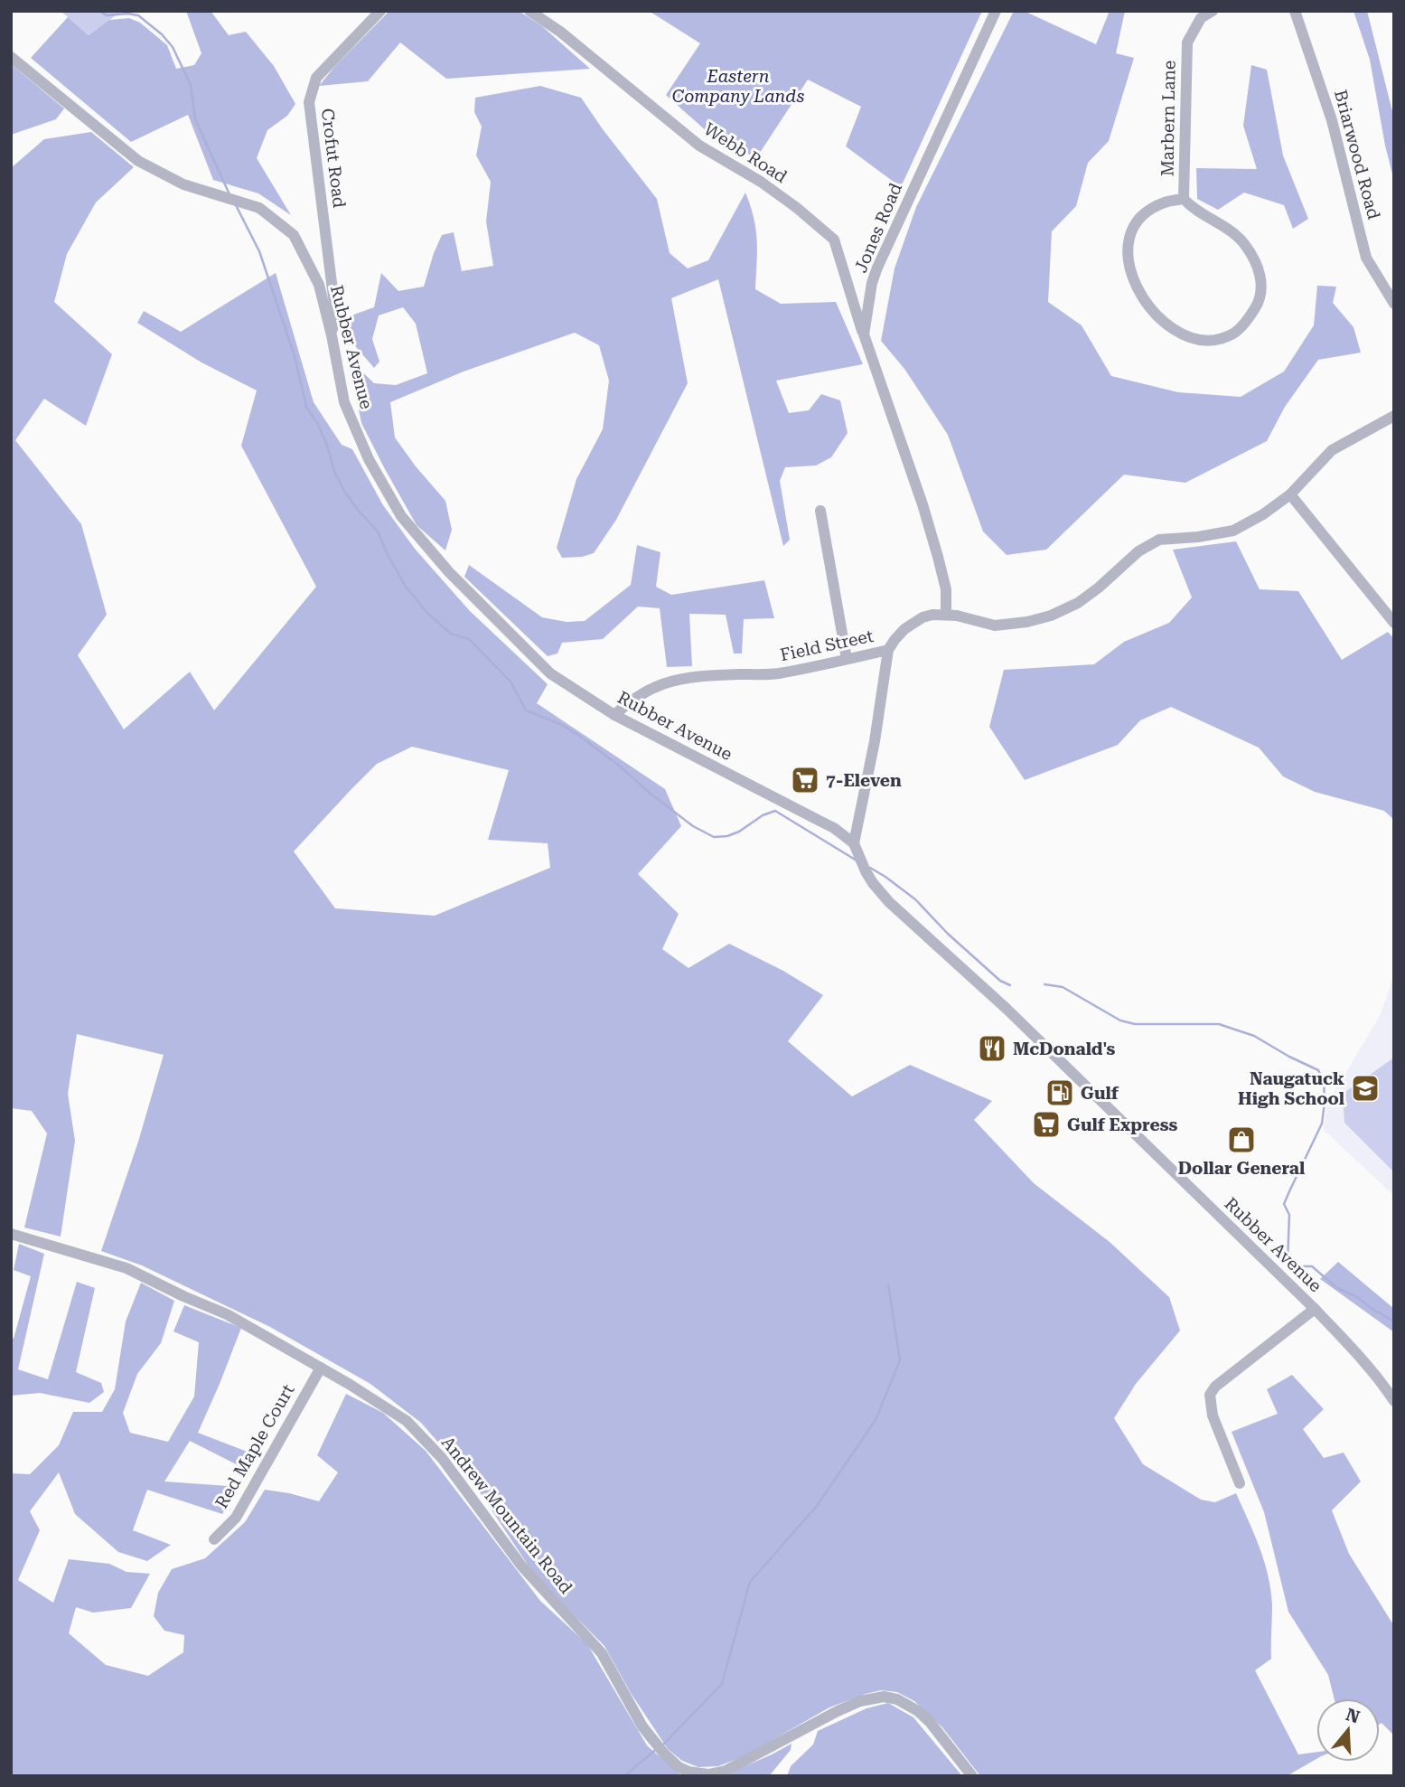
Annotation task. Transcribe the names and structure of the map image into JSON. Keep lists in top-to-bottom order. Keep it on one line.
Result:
{"streets":{"street":["Marbern Lane","Webb Road","Briarwood Road","Crofut Road","Jones Road","Rubber Avenue","Field Street","Red Maple Court","Andrew Mountain Road"]},"crossings":[["Webb Road","Jones Road"],["Crofut Road","Rubber Avenue"],["Jones Road","Field Street"],["Rubber Avenue","Field Street"],["Red Maple Court","Andrew Mountain Road"]],"parks":["Eastern Company Lands"],"places":{"supermarket":["7-Eleven","Gulf Express"],"restaurant":["McDonald's"],"school or university":["Naugatuck High School"],"fuel station":["Gulf"],"shop":["Dollar General"]},"north":"top"}
